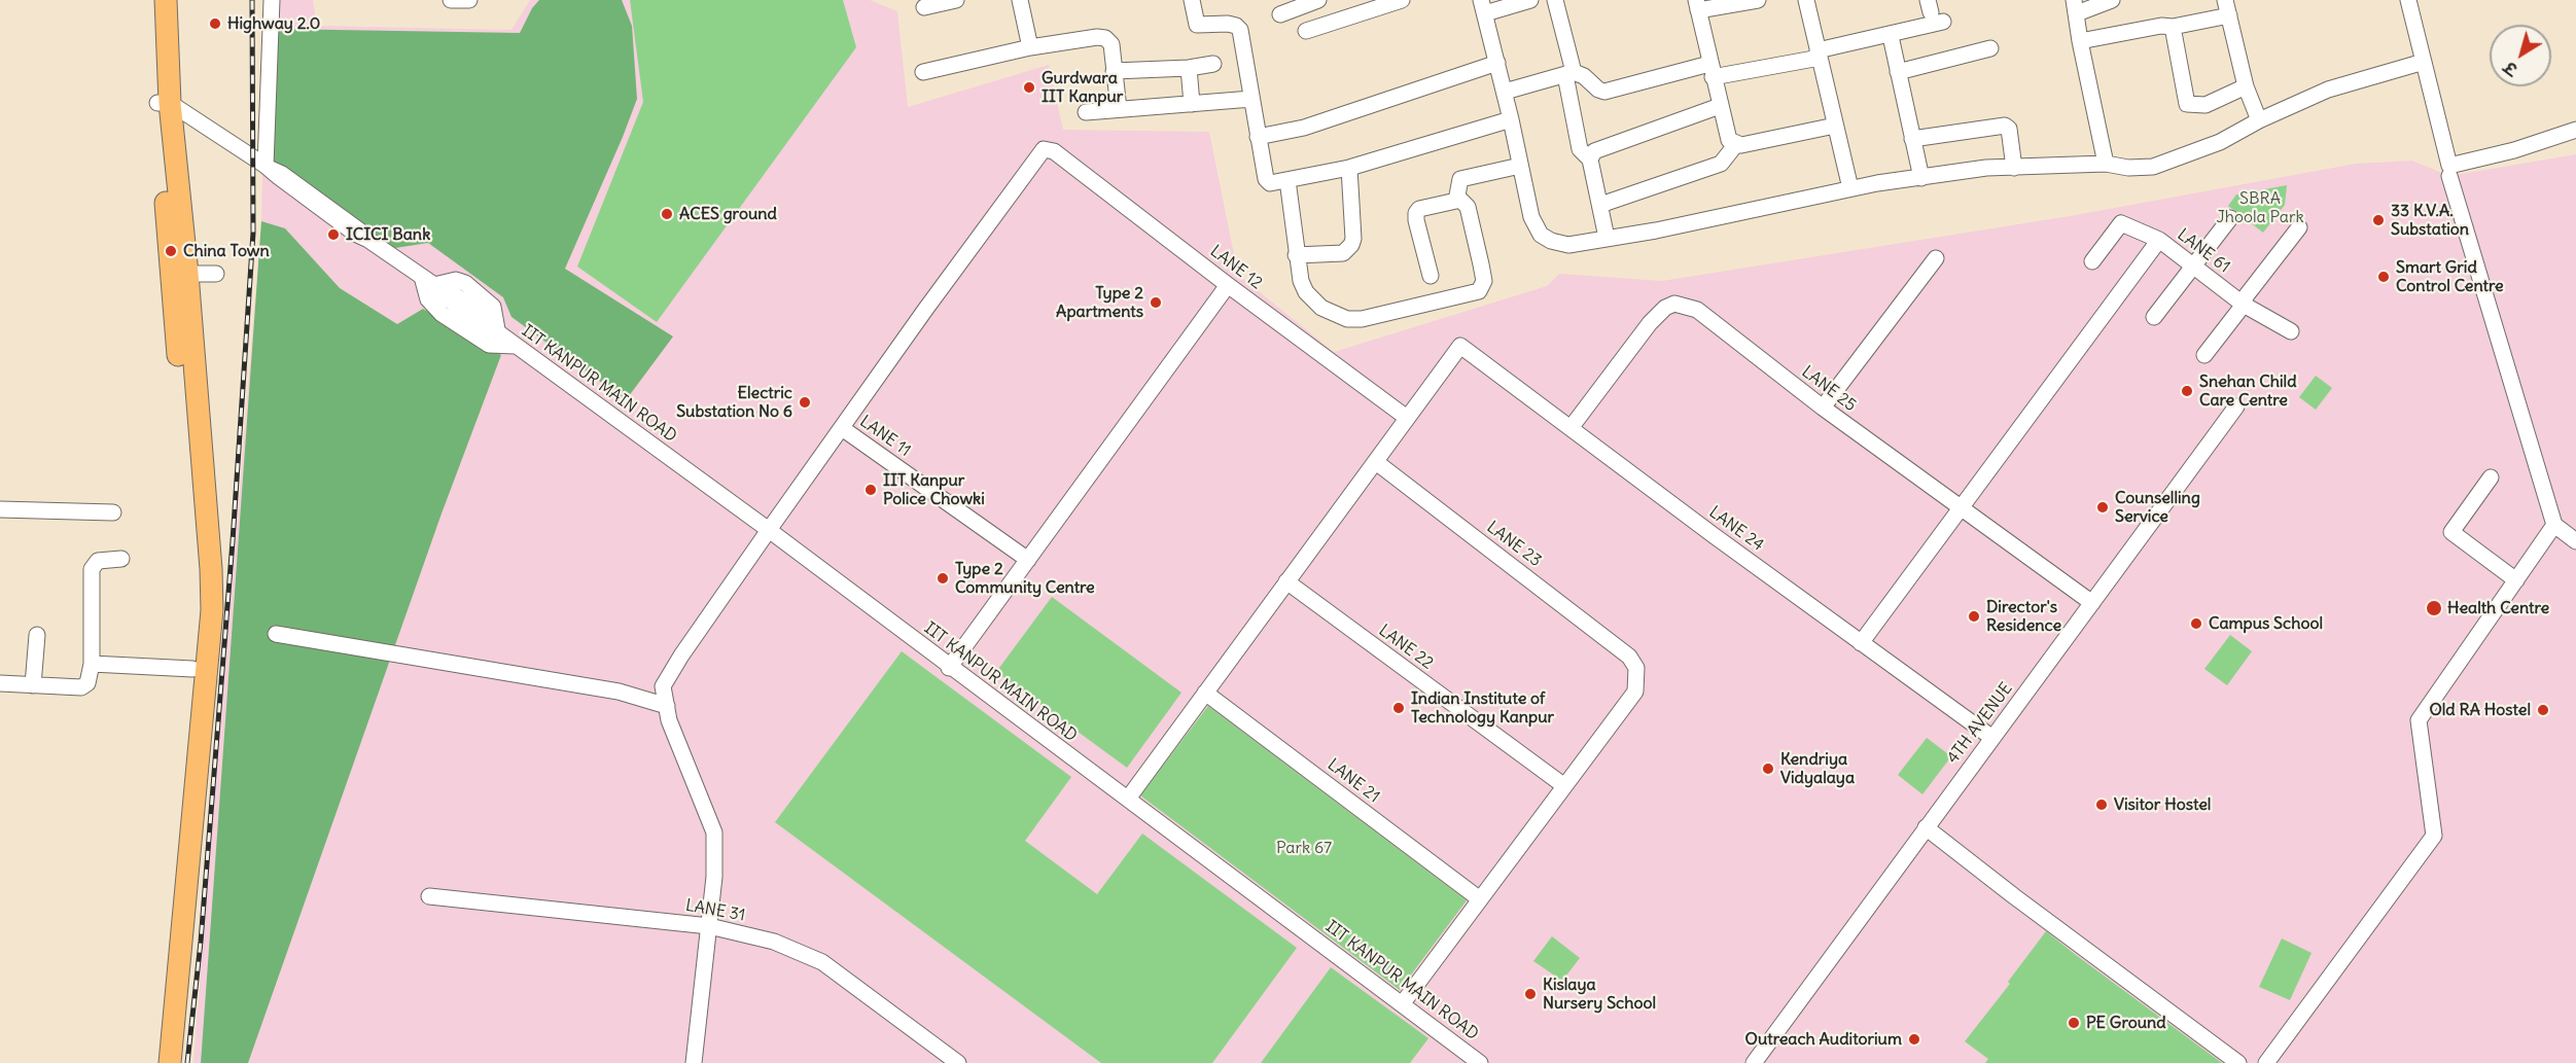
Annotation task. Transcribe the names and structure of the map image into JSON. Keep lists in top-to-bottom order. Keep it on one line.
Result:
{"streets":{"street":["LANE 61","LANE 12","IIT KANPUR MAIN ROAD","LANE 25","LANE 11","LANE 24","LANE 23","LANE 22","4TH AVENUE","LANE 21","LANE 31"]},"crossings":[["LANE 61","LANE 25"],["LANE 61","LANE 24"],["LANE 12","LANE 11"],["LANE 12","LANE 24"],["LANE 25","LANE 24"],["LANE 25","4TH AVENUE"],["LANE 24","4TH AVENUE"],["LANE 23","LANE 22"]],"parks":["SBRA Jhoola Park","Park 67"],"places":["Highway 2.0","Gurdwara IIT Kanpur","ACES ground","33 K.V.A. Substation","ICICI Bank","China Town","Smart Grid Control Centre","Type 2 Apartments","Snehan Child Care Centre","Electric Substation No 6","IIT Kanpur Police Chowki","Counselling Service","Type 2 Community Centre","Health Centre","Director's Residence","Campus School","Indian Institute of Technology Kanpur","Old RA Hostel","Kendriya Vidyalaya","Visitor Hostel","Kislaya Nursery School","PE Ground","Outreach Auditorium"],"north":"bottom left"}
